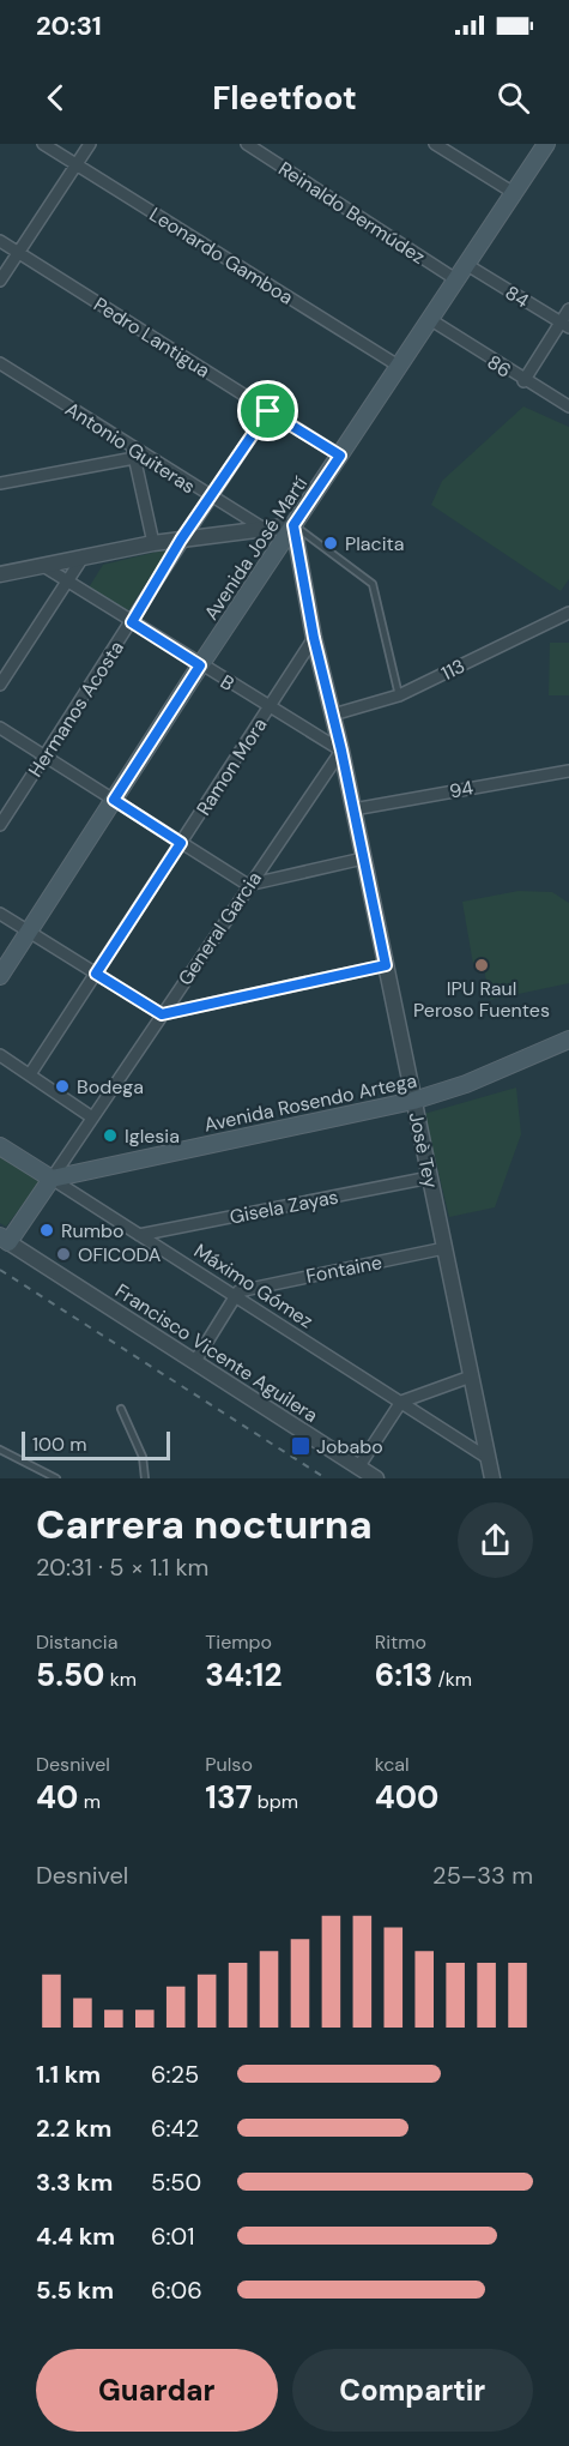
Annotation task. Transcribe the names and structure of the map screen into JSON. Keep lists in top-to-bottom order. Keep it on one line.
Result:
{"streets":{"main road":["Avenida José Martí","Avenida Rosendo Artega","Máximo Gómez"],"street":["Reinaldo Bermúdez","Leonardo Gamboa","84","Pedro Lantigua","86","Antonio Guiteras","113","B","Hermanos Acosta","Ramon Mora","94","General Garcia","Josè Tey","Gisela Zayas","Fontaine","Francisco Vicente Aguilera"]},"crossings":[["Reinaldo Bermúdez","Avenida José Martí"],["Leonardo Gamboa","Avenida José Martí"],["84","Avenida José Martí"],["Pedro Lantigua","Avenida José Martí"],["Pedro Lantigua","Hermanos Acosta"],["86","Avenida José Martí"],["Antonio Guiteras","Avenida José Martí"],["Antonio Guiteras","Hermanos Acosta"],["Antonio Guiteras","Josè Tey"],["Avenida José Martí","B"],["Avenida José Martí","Josè Tey"],["113","Josè Tey"],["B","Hermanos Acosta"],["B","Ramon Mora"],["B","General Garcia"],["B","Josè Tey"],["Ramon Mora","Josè Tey"],["94","Josè Tey"],["General Garcia","Avenida Rosendo Artega"],["General Garcia","Josè Tey"],["General Garcia","Máximo Gómez"],["Avenida Rosendo Artega","Josè Tey"],["Avenida Rosendo Artega","Máximo Gómez"],["Josè Tey","Gisela Zayas"],["Josè Tey","Fontaine"],["Josè Tey","Máximo Gómez"],["Gisela Zayas","Máximo Gómez"],["Fontaine","Máximo Gómez"]],"places":{"other":["Placita","IPU Raul Peroso Fuentes","Bodega","Iglesia","Rumbo","OFICODA"],"transit":["Jobabo"]},"scale_bar":"100 m","page":{"status":"20:31","header":"Fleetfoot","scale":"100 m","heading":["Carrera nocturna","20:31 · 5 × 1.1 km"],"stats":[["Distancia","5.50 km"],["Tiempo","34:12"],["Ritmo","6:13 /km"],["Desnivel","40 m"],["Pulso","137 bpm"],["kcal","400"]],"chart":["Desnivel","25–33 m"],"list":[{"name":"1.1 km","note":"6:25"},{"name":"2.2 km","note":"6:42"},{"name":"3.3 km","note":"5:50"},{"name":"4.4 km","note":"6:01"},{"name":"5.5 km","note":"6:06"}],"buttons":["Guardar","Compartir"]}}
